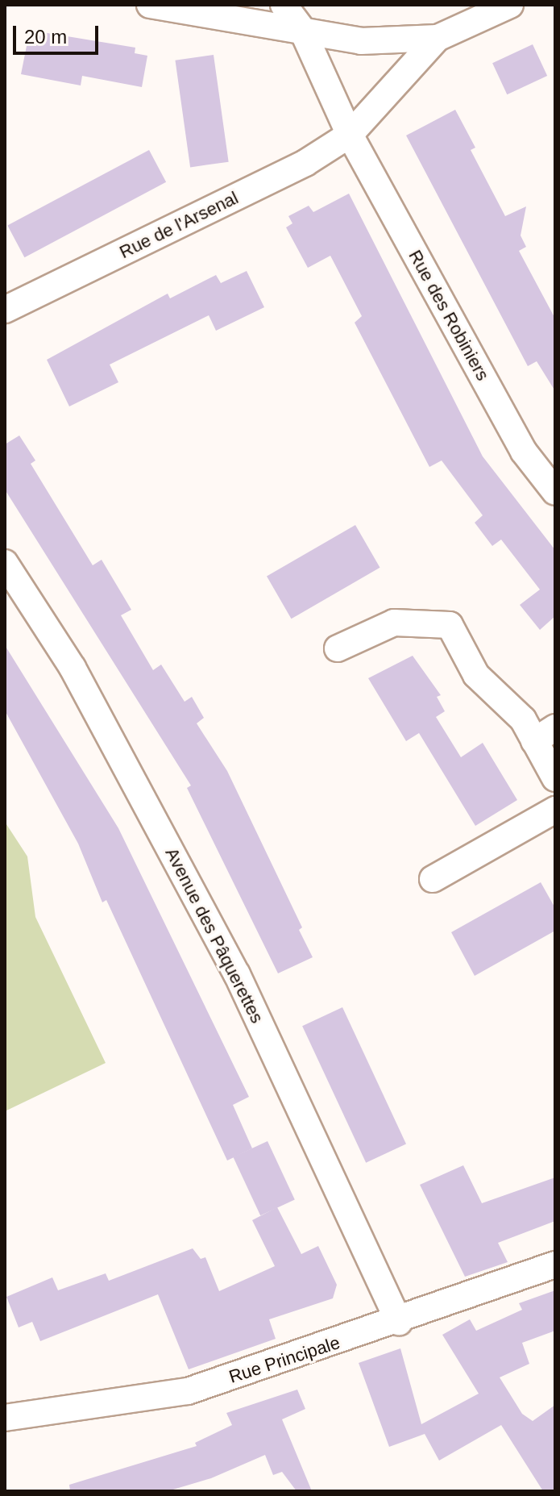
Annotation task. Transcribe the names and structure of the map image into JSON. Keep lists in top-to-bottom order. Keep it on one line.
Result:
{"streets":{"street":["Rue de l'Arsenal","Rue des Robiniers","Avenue des Pâquerettes","Rue Principale"]},"crossings":[["Rue de l'Arsenal","Rue des Robiniers"],["Avenue des Pâquerettes","Rue Principale"]],"scale_bar":"20 m"}
